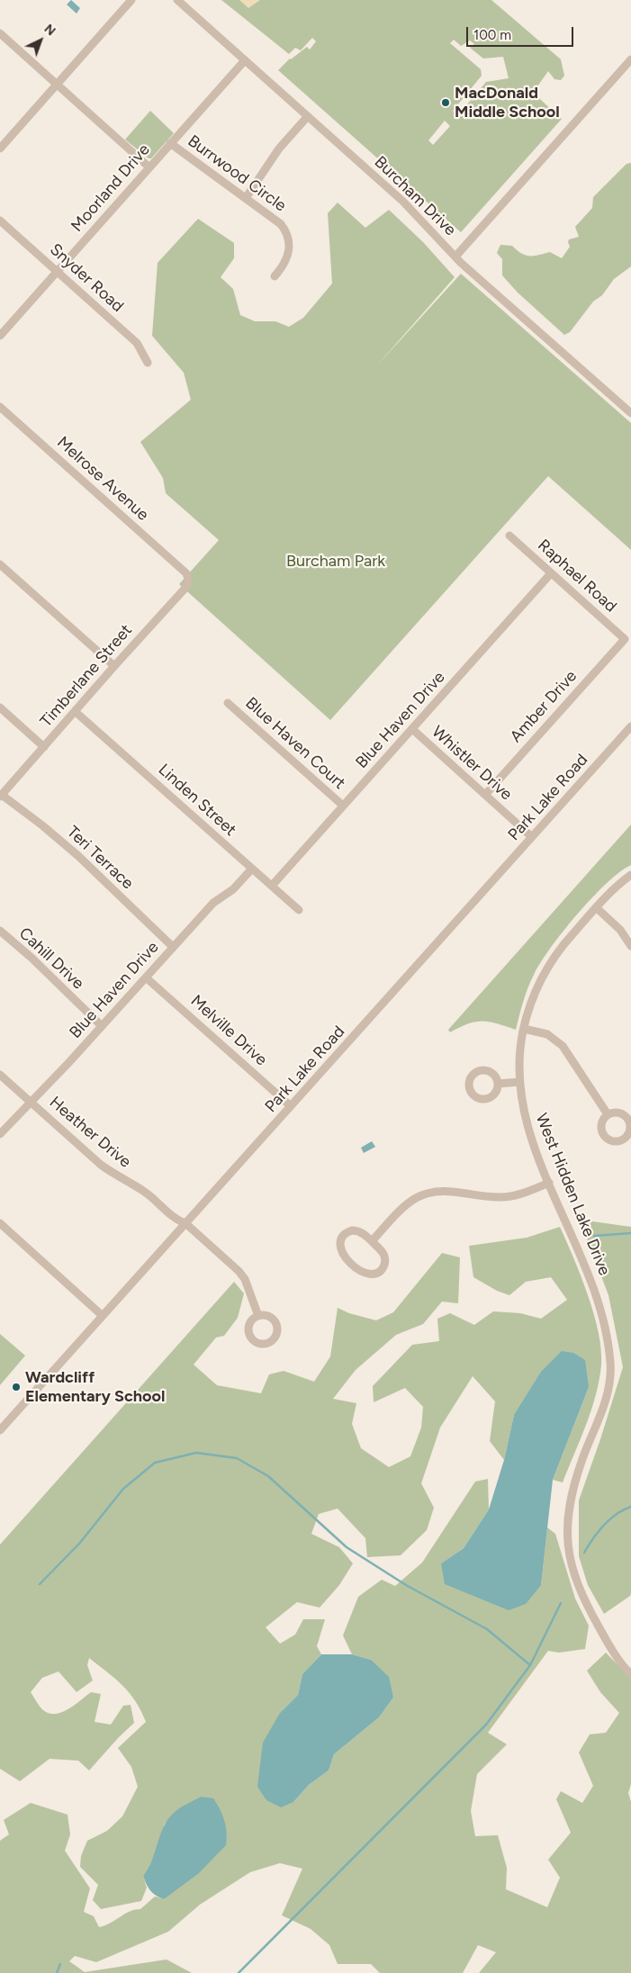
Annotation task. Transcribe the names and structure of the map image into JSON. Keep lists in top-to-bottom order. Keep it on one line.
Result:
{"streets":{"street":["Burrwood Circle","Moorland Drive","Burcham Drive","Snyder Road","Melrose Avenue","Raphael Road","Timberlane Street","Amber Drive","Blue Haven Drive","Blue Haven Court","Whistler Drive","Park Lake Road","Linden Street","Teri Terrace","Cahill Drive","Melville Drive","Heather Drive","West Hidden Lake Drive"]},"crossings":[["Burrwood Circle","Moorland Drive"],["Moorland Drive","Burcham Drive"],["Moorland Drive","Snyder Road"],["Melrose Avenue","Timberlane Street"],["Raphael Road","Amber Drive"],["Raphael Road","Blue Haven Drive"],["Timberlane Street","Linden Street"],["Timberlane Street","Teri Terrace"],["Amber Drive","Whistler Drive"],["Blue Haven Drive","Blue Haven Court"],["Blue Haven Drive","Whistler Drive"],["Blue Haven Drive","Linden Street"],["Blue Haven Drive","Teri Terrace"],["Blue Haven Drive","Cahill Drive"],["Blue Haven Drive","Melville Drive"],["Blue Haven Drive","Heather Drive"],["Whistler Drive","Park Lake Road"],["Park Lake Road","Melville Drive"],["Park Lake Road","Heather Drive"]],"parks":["Burcham Park"],"places":["MacDonald Middle School","Wardcliff Elementary School"],"scale_bar":"100 m","north":"top right"}
